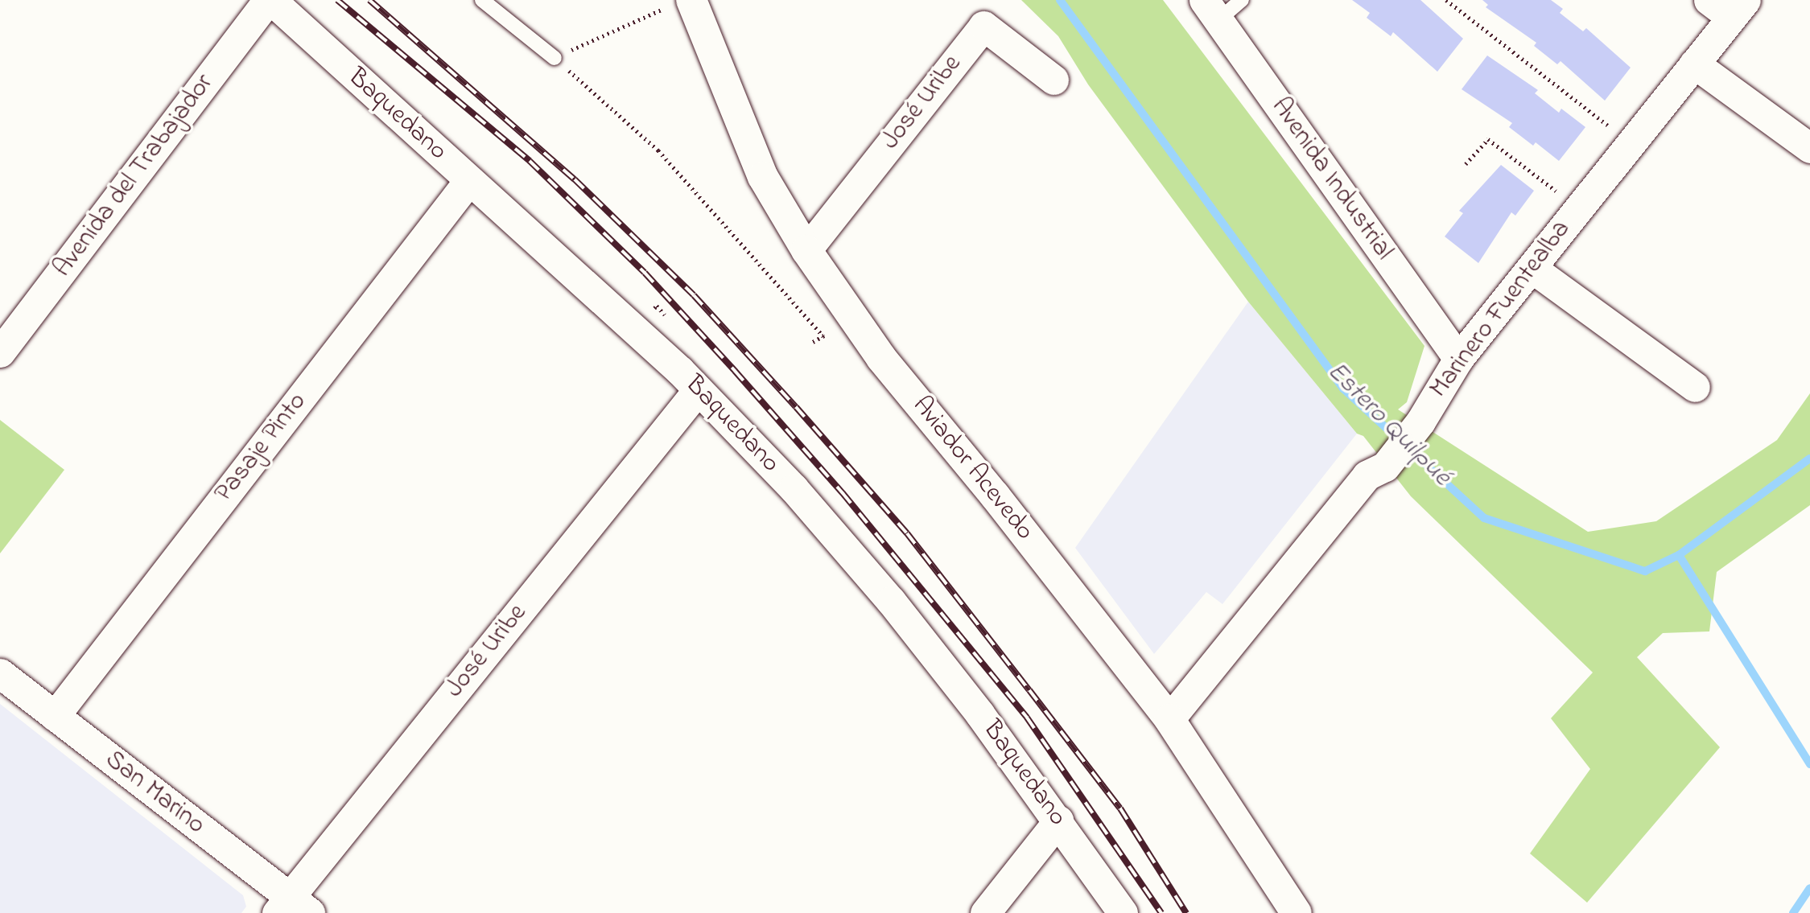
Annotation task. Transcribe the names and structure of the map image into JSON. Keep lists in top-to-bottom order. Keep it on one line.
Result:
{"streets":{"main road":["Aviador Acevedo"],"street":["José Uribe","Baquedano","Avenida del Trabajador","Avenida Industrial","Marinero Fuentealba","Pasaje Pinto","San Marino"]},"crossings":[["José Uribe","Baquedano"],["José Uribe","Aviador Acevedo"],["José Uribe","San Marino"],["Baquedano","Avenida del Trabajador"],["Baquedano","Pasaje Pinto"],["Avenida Industrial","Marinero Fuentealba"],["Marinero Fuentealba","Aviador Acevedo"],["Pasaje Pinto","San Marino"]],"water":["Estero Quilpué"]}
